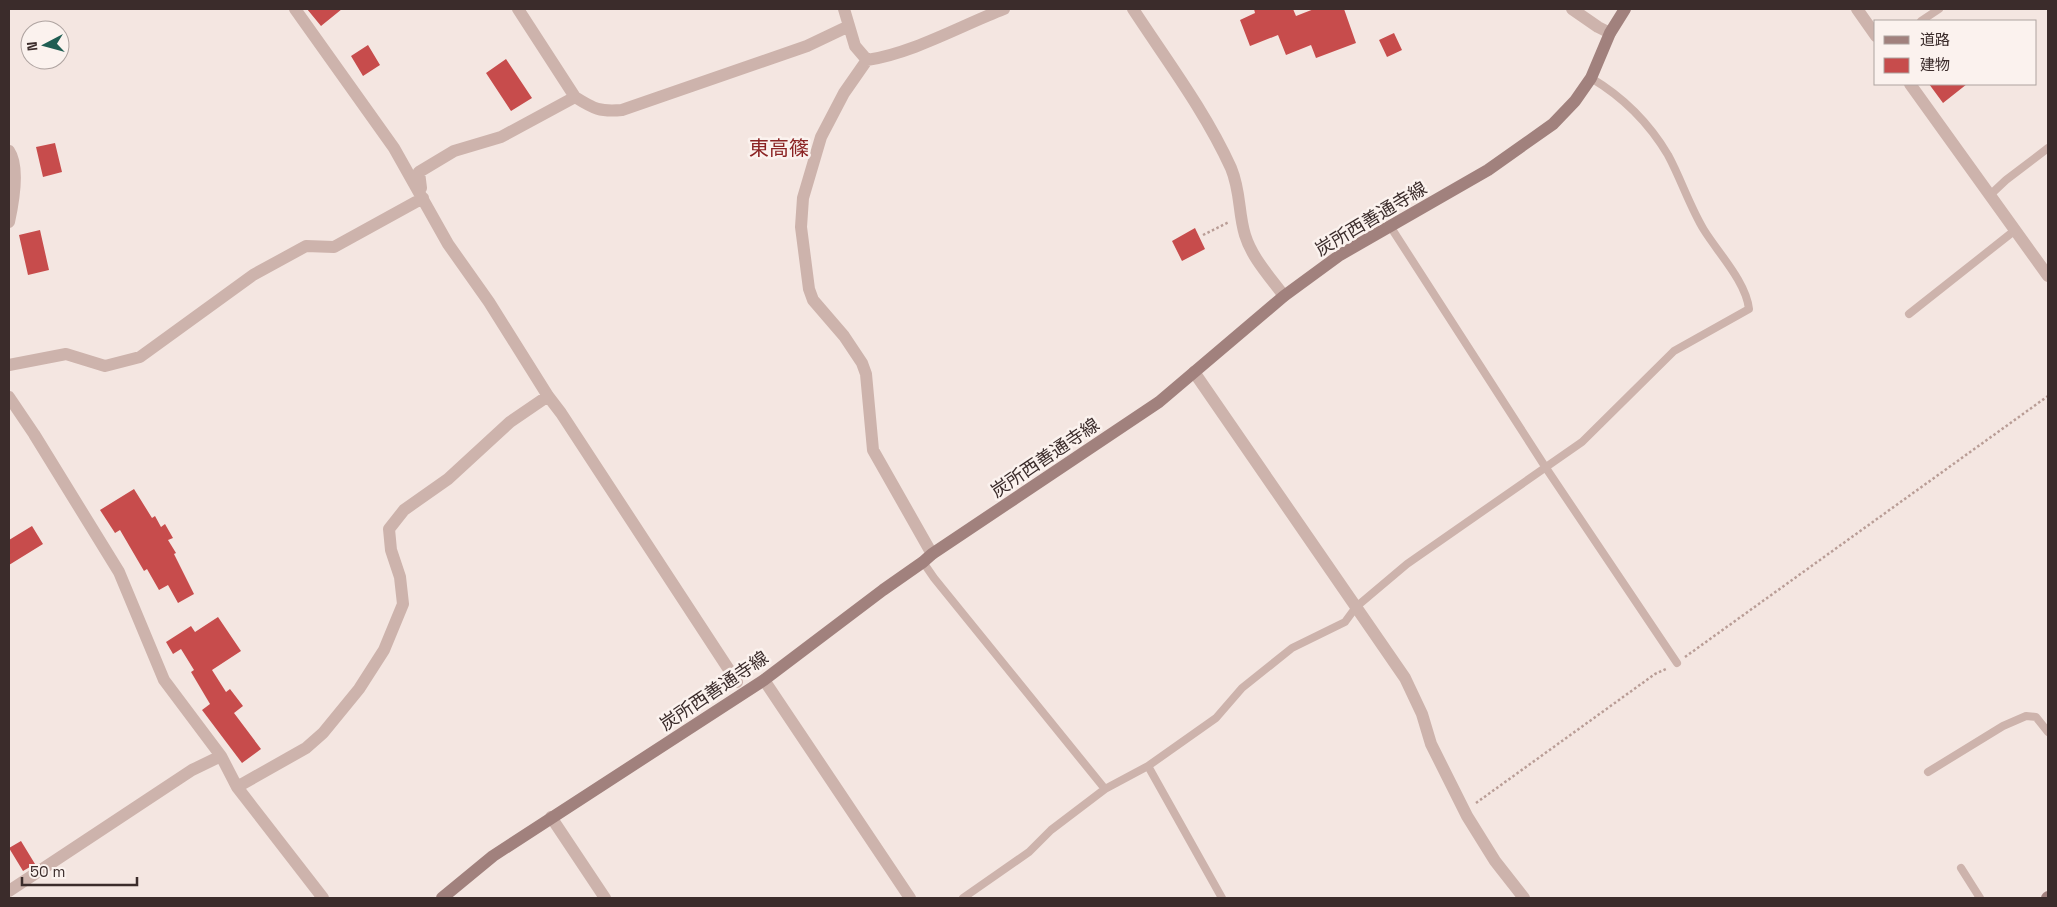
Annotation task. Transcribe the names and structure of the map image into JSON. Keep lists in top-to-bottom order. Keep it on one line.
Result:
{"streets":{"main road":["炭所西善通寺線"]},"districts":["東高篠"],"legend":["道路","建物"],"scale_bar":"50 m","north":"left"}
